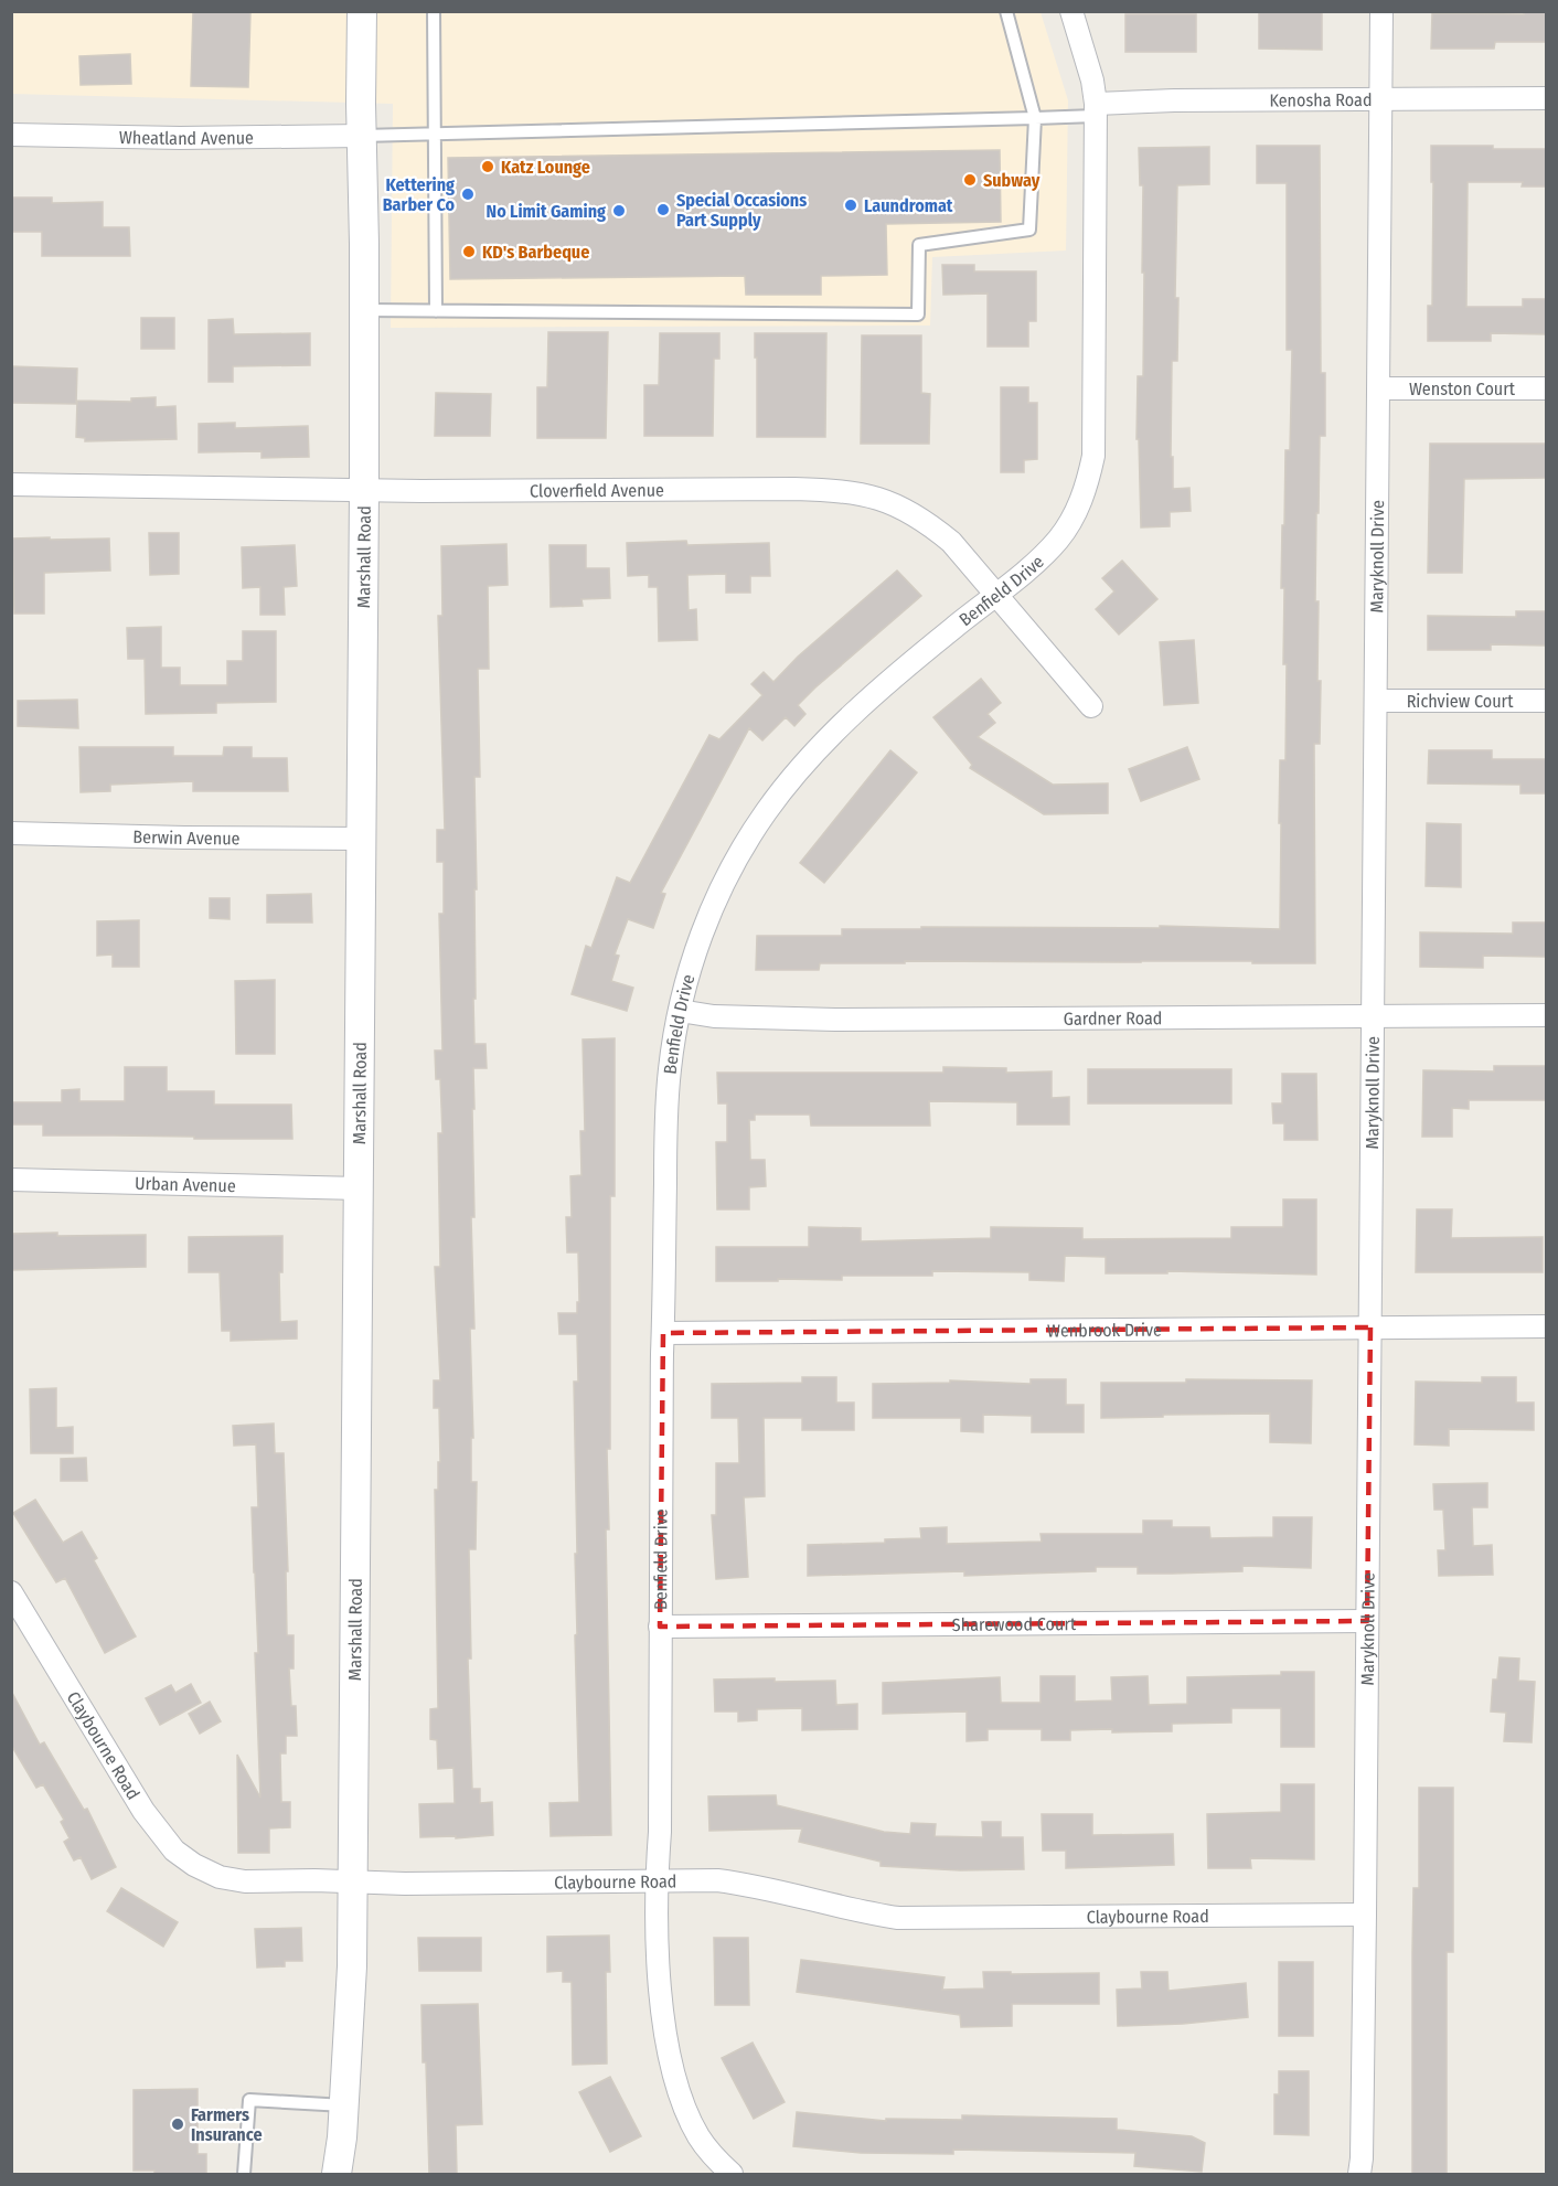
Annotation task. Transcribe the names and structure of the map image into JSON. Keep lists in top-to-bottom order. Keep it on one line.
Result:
{"streets":{"street":["Kenosha Road","Wheatland Avenue","Wenston Court","Cloverfield Avenue","Marshall Road","Maryknoll Drive","Benfield Drive","Richview Court","Berwin Avenue","Gardner Road","Urban Avenue","Wenbrook Drive","Sharewood Court","Claybourne Road"]},"crossings":[["Kenosha Road","Maryknoll Drive"],["Kenosha Road","Benfield Drive"],["Wheatland Avenue","Marshall Road"],["Wenston Court","Maryknoll Drive"],["Cloverfield Avenue","Marshall Road"],["Cloverfield Avenue","Benfield Drive"],["Marshall Road","Berwin Avenue"],["Marshall Road","Urban Avenue"],["Marshall Road","Claybourne Road"],["Maryknoll Drive","Richview Court"],["Maryknoll Drive","Gardner Road"],["Maryknoll Drive","Wenbrook Drive"],["Maryknoll Drive","Sharewood Court"],["Maryknoll Drive","Claybourne Road"],["Benfield Drive","Gardner Road"],["Benfield Drive","Wenbrook Drive"],["Benfield Drive","Sharewood Court"],["Benfield Drive","Claybourne Road"]],"places":["Katz Lounge","Subway","Kettering Barber Co","Laundromat","Special Occasions Part Supply","No Limit Gaming","KD's Barbeque","Farmers Insurance"]}
